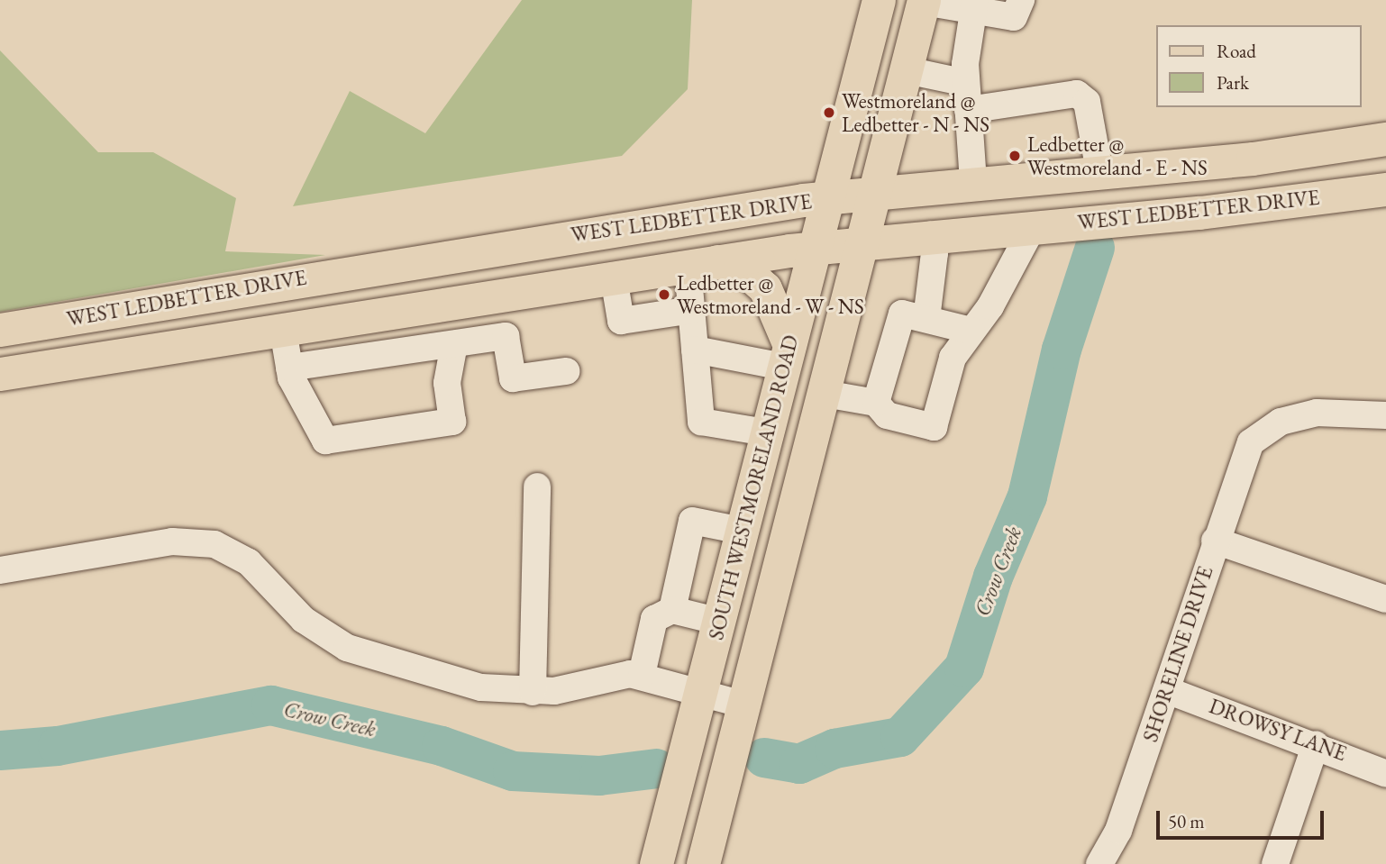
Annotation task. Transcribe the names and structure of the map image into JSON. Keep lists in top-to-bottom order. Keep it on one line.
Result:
{"streets":{"main road":["WEST LEDBETTER DRIVE","SOUTH WESTMORELAND ROAD"],"street":["SHORELINE DRIVE","DROWSY LANE"]},"crossings":[["WEST LEDBETTER DRIVE","SOUTH WESTMORELAND ROAD"],["SHORELINE DRIVE","DROWSY LANE"]],"water":["Crow Creek"],"places":["Westmoreland @ Ledbetter - N - NS","Ledbetter @ Westmoreland - E - NS","Ledbetter @ Westmoreland - W - NS"],"legend":["Road","Park"],"scale_bar":"50 m"}
